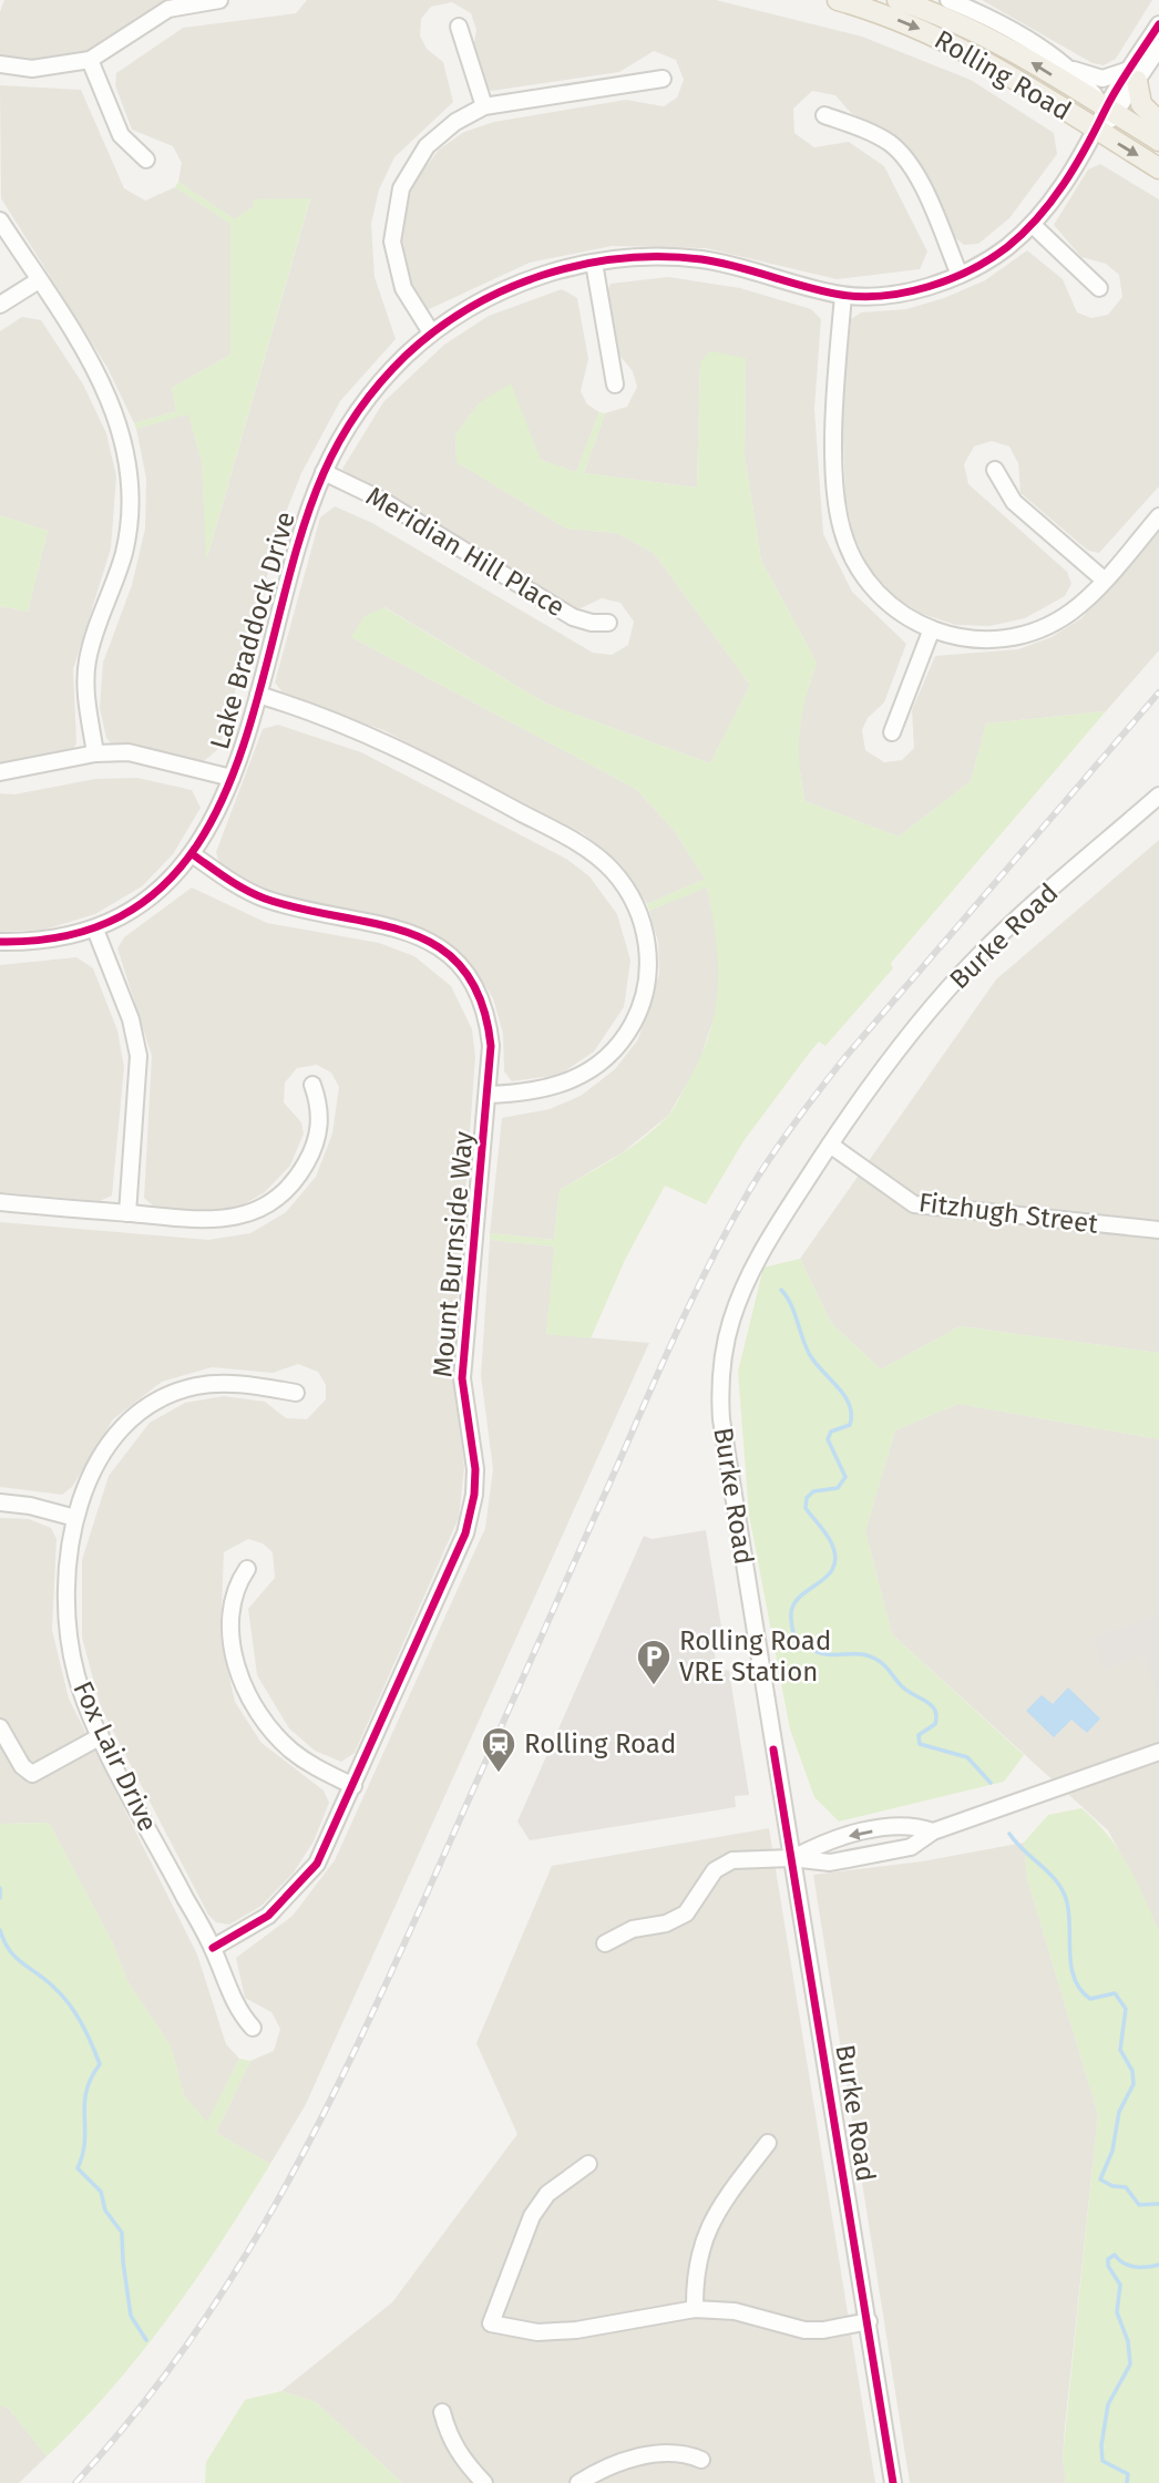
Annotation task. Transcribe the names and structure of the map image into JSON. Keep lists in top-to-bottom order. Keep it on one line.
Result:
{"streets":{"main road":["Rolling Road"],"street":["Meridian Hill Place","Lake Braddock Drive","Burke Road","Fitzhugh Street","Mount Burnside Way","Fox Lair Drive"]},"crossings":[["Rolling Road","Lake Braddock Drive"],["Meridian Hill Place","Lake Braddock Drive"],["Lake Braddock Drive","Mount Burnside Way"],["Burke Road","Fitzhugh Street"],["Mount Burnside Way","Fox Lair Drive"]],"places":{"parking":["Rolling Road VRE Station"],"station":["Rolling Road"]}}
